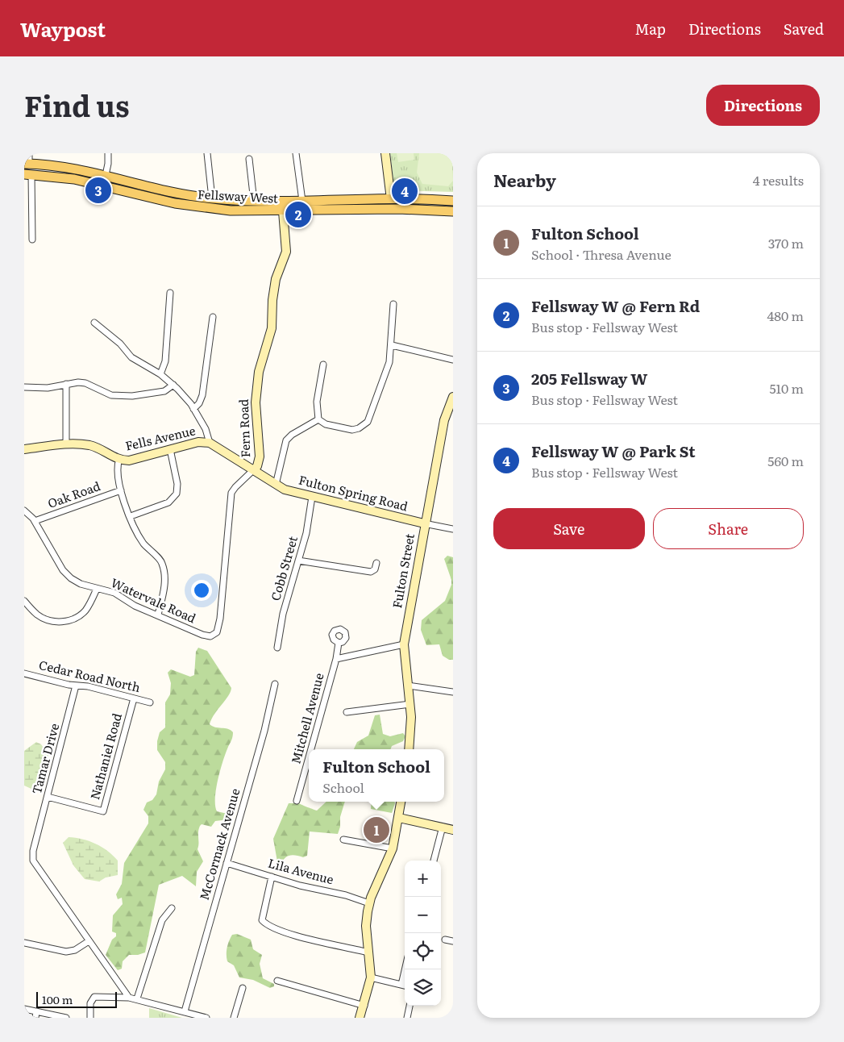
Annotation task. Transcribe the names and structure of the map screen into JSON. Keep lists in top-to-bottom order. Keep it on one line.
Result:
{"streets":{"main road":["Fellsway West"],"street":["Fern Road","Fells Avenue","Fulton Spring Road","Oak Road","Cobb Street","Fulton Street","Watervale Road","Cedar Road North","Mitchell Avenue","Nathaniel Road","Tamar Drive","McCormack Avenue","Lila Avenue"]},"crossings":[["Fellsway West","Fern Road"],["Fern Road","Fulton Spring Road"],["Fern Road","Watervale Road"],["Fells Avenue","Fulton Spring Road"],["Fulton Spring Road","Cobb Street"],["Fulton Spring Road","Fulton Street"],["Oak Road","Watervale Road"],["Cedar Road North","Nathaniel Road"],["Cedar Road North","Tamar Drive"],["Nathaniel Road","Tamar Drive"],["McCormack Avenue","Lila Avenue"]],"scale_bar":"100 m","page":{"header":"Waypost","nav":["Map","Directions","Saved"],"title":"Find us","buttons":["Directions",["Save","Share"]],"heading":["Nearby","4 results"],"pins":["3","4","2","1"],"list":[{"mark":"1","name":"Fulton School","note":"School · Thresa Avenue","value":"370 m"},{"mark":"2","name":"Fellsway W @ Fern Rd","note":"Bus stop · Fellsway West","value":"480 m"},{"mark":"3","name":"205 Fellsway W","note":"Bus stop · Fellsway West","value":"510 m"},{"mark":"4","name":"Fellsway W @ Park St","note":"Bus stop · Fellsway West","value":"560 m"}],"popup":["Fulton School","School"],"map_buttons":["+","−"],"scale":"100 m"}}
